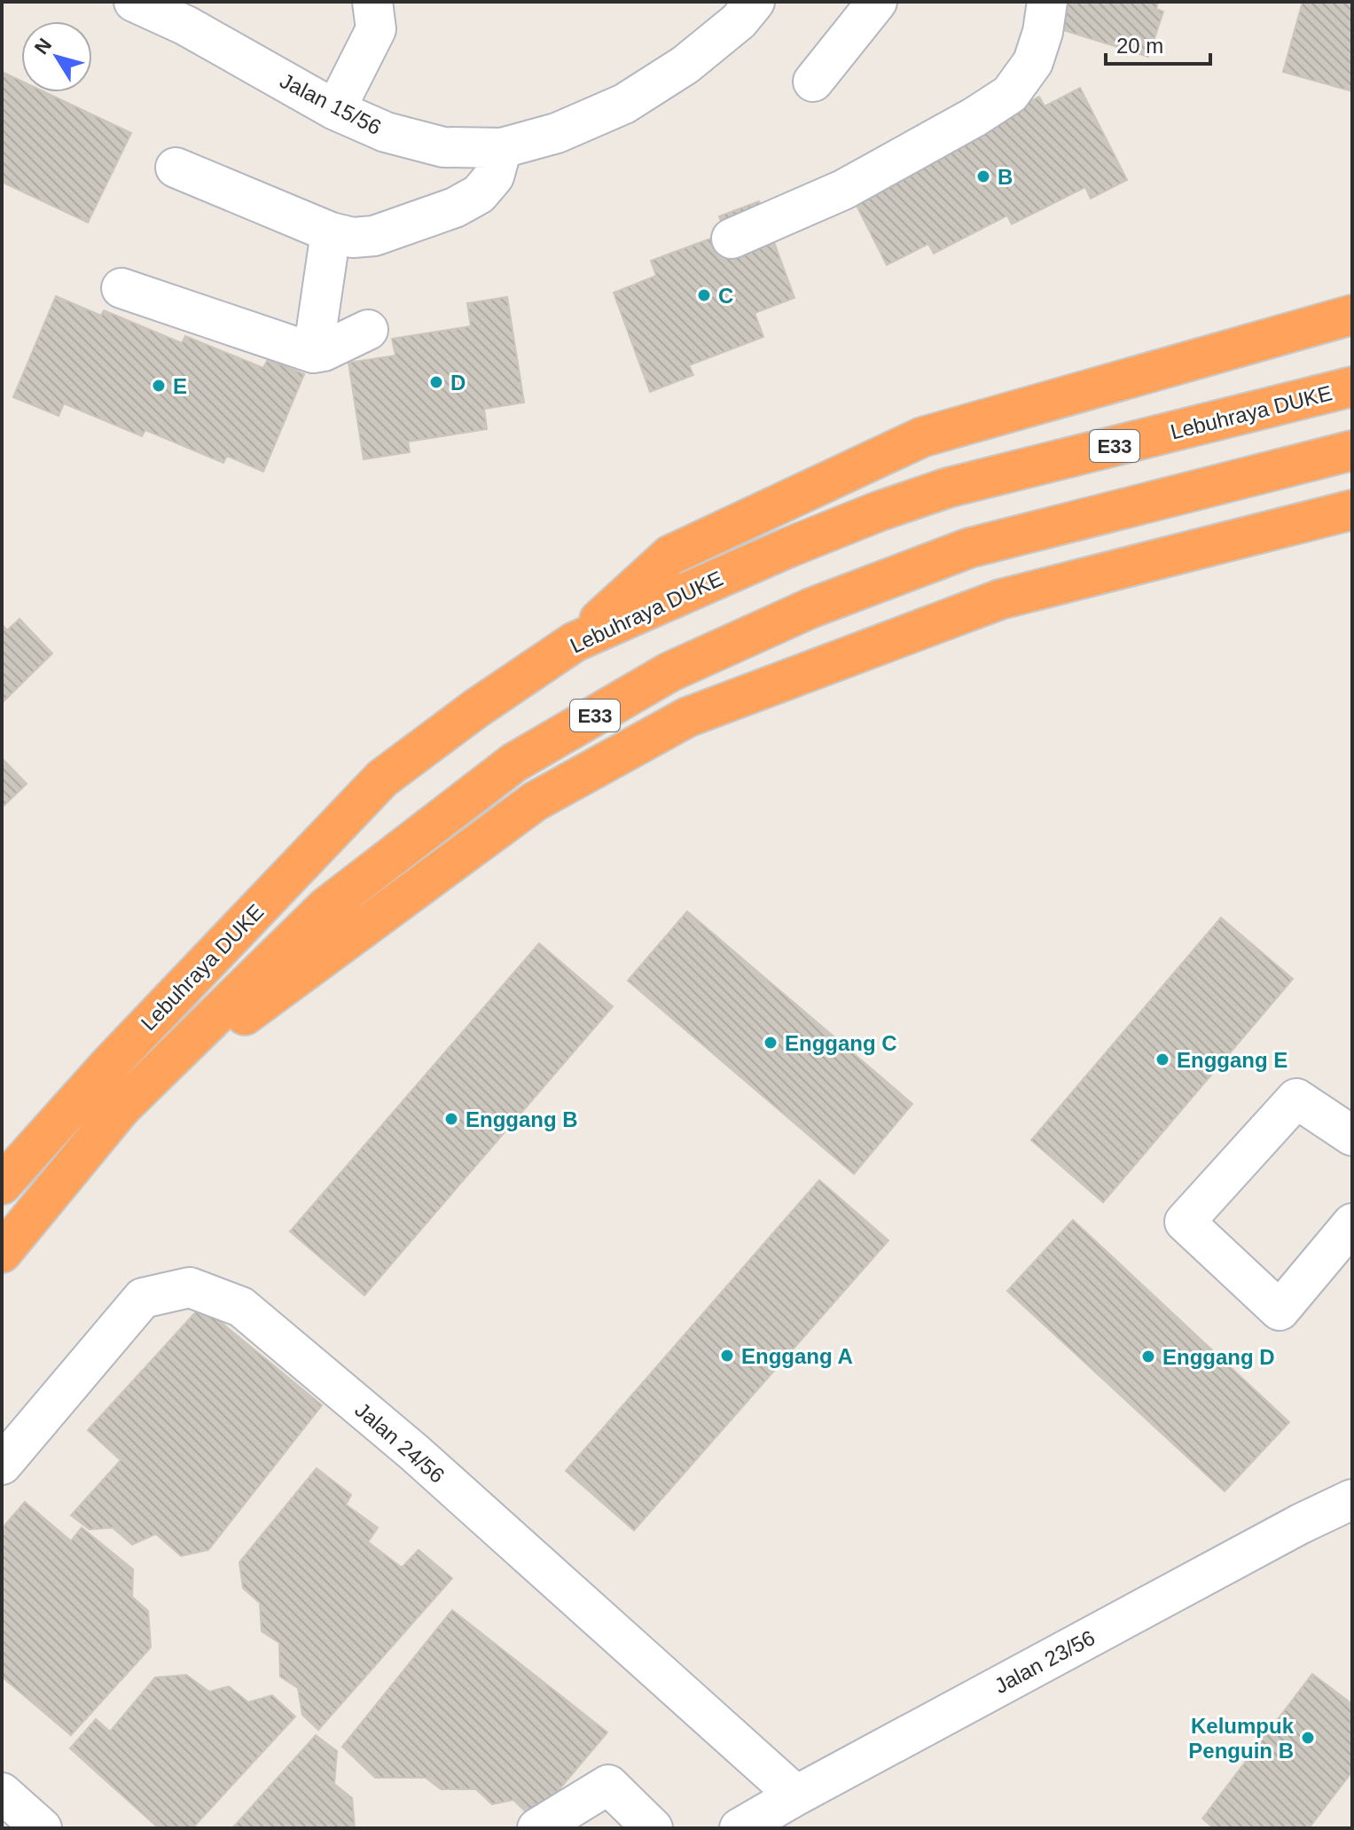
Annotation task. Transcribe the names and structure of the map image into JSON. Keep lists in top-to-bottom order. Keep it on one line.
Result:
{"streets":{"highway":["Lebuhraya DUKE","E33"],"street":["Jalan 15/56","Jalan 24/56","Jalan 23/56"]},"crossings":[["Jalan 24/56","Jalan 23/56"]],"places":["B","C","D","E","Enggang C","Enggang E","Enggang B","Enggang A","Enggang D","Kelumpuk Penguin B"],"scale_bar":"20 m","north":"top left"}
